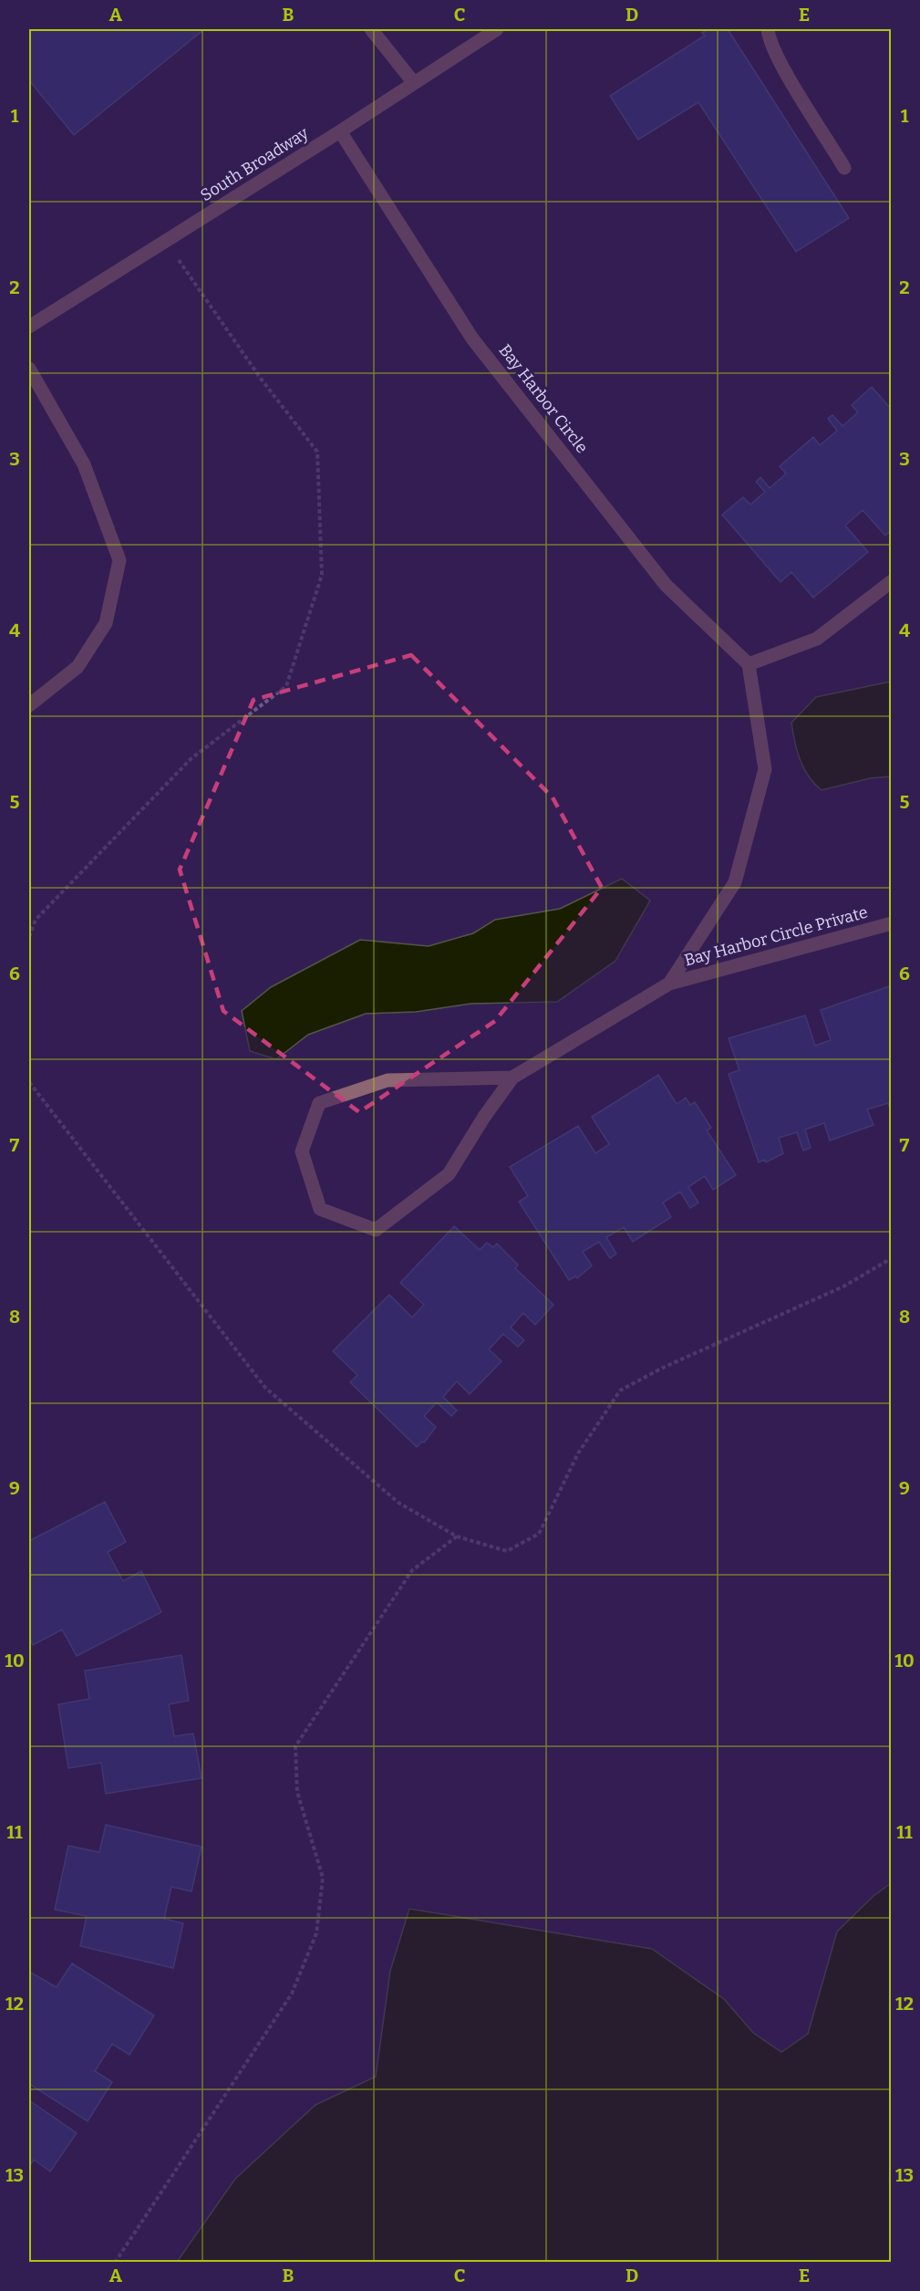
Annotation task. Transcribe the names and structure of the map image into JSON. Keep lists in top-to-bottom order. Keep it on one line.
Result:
{"streets":{"street":["South Broadway","Bay Harbor Circle","Bay Harbor Circle Private"]},"crossings":[["South Broadway","Bay Harbor Circle"],["Bay Harbor Circle","Bay Harbor Circle Private"]],"grid":{"columns":["A","B","C","D","E"],"rows":["1","2","3","4","5","6","7","8","9","10","11","12","13"]}}
